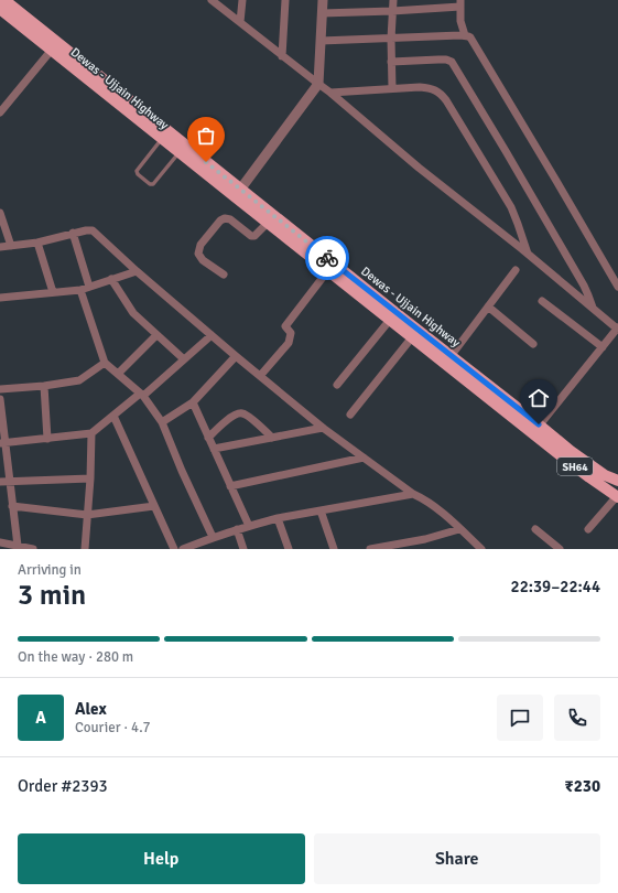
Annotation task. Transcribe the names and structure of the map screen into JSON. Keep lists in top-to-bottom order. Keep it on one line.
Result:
{"streets":{"main road":["Dewas - Ujjain Highway","SH64"]},"page":{"heading":["3 min","Arriving in","22:39–22:44"],"panel":["Alex","Courier · 4.7","Order #2393","₹230"],"bar":"On the way · 280 m","round":"A","buttons":["Help","Share"]}}
